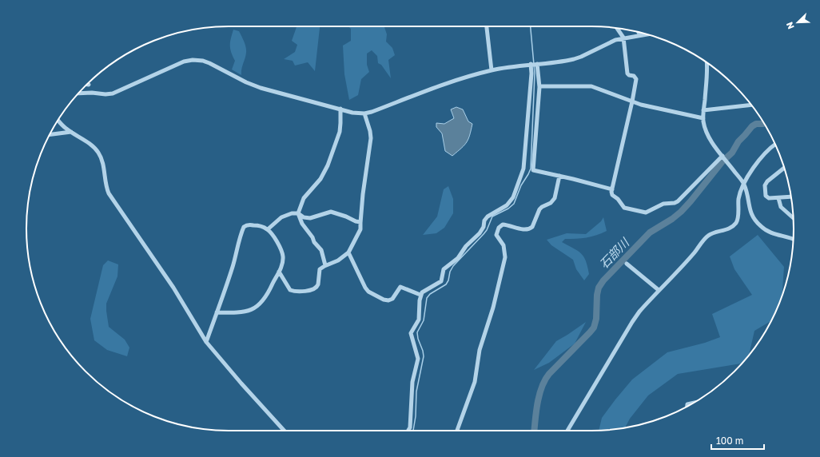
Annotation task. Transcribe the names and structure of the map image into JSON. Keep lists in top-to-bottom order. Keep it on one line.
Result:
{"water":["石部川"],"scale_bar":"100 m","north":"bottom left"}
